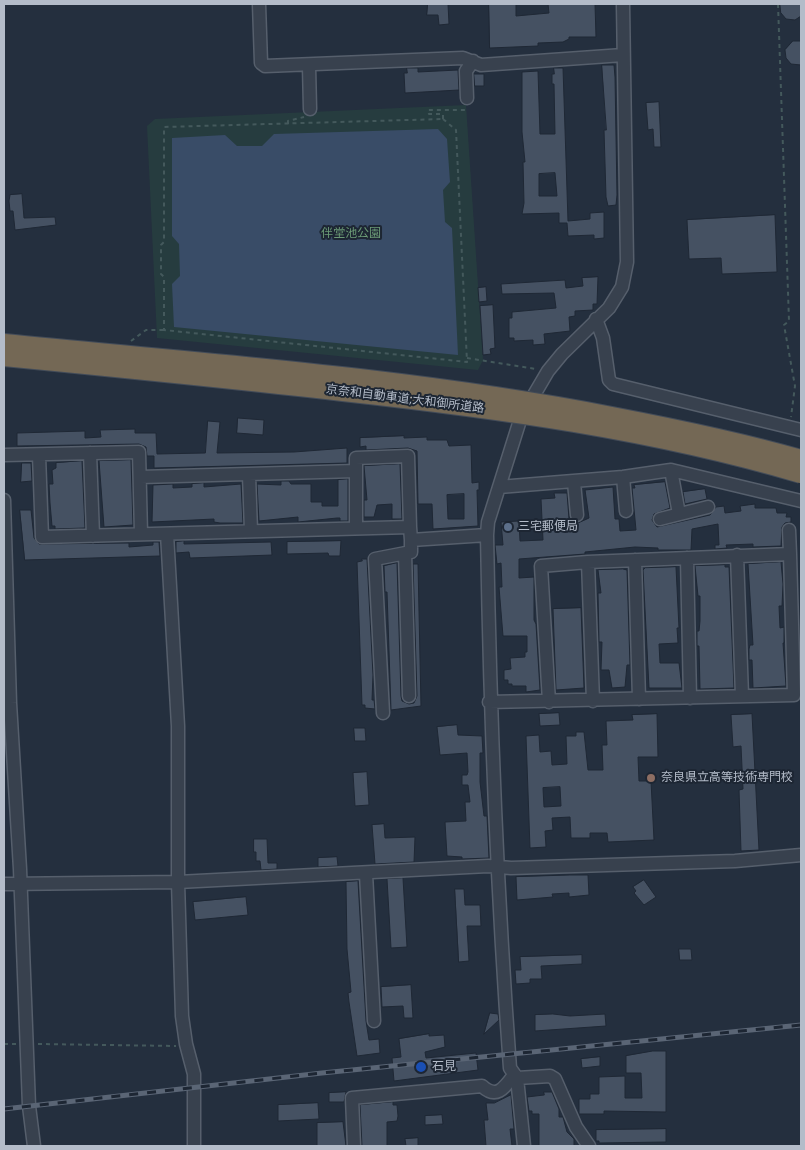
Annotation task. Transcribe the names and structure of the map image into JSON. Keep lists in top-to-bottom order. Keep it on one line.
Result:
{"streets":{"highway":["京奈和自動車道;大和御所道路"]},"parks":["伴堂池公園"],"places":["三宅郵便局","奈良県立高等技術専門校","石見"]}
